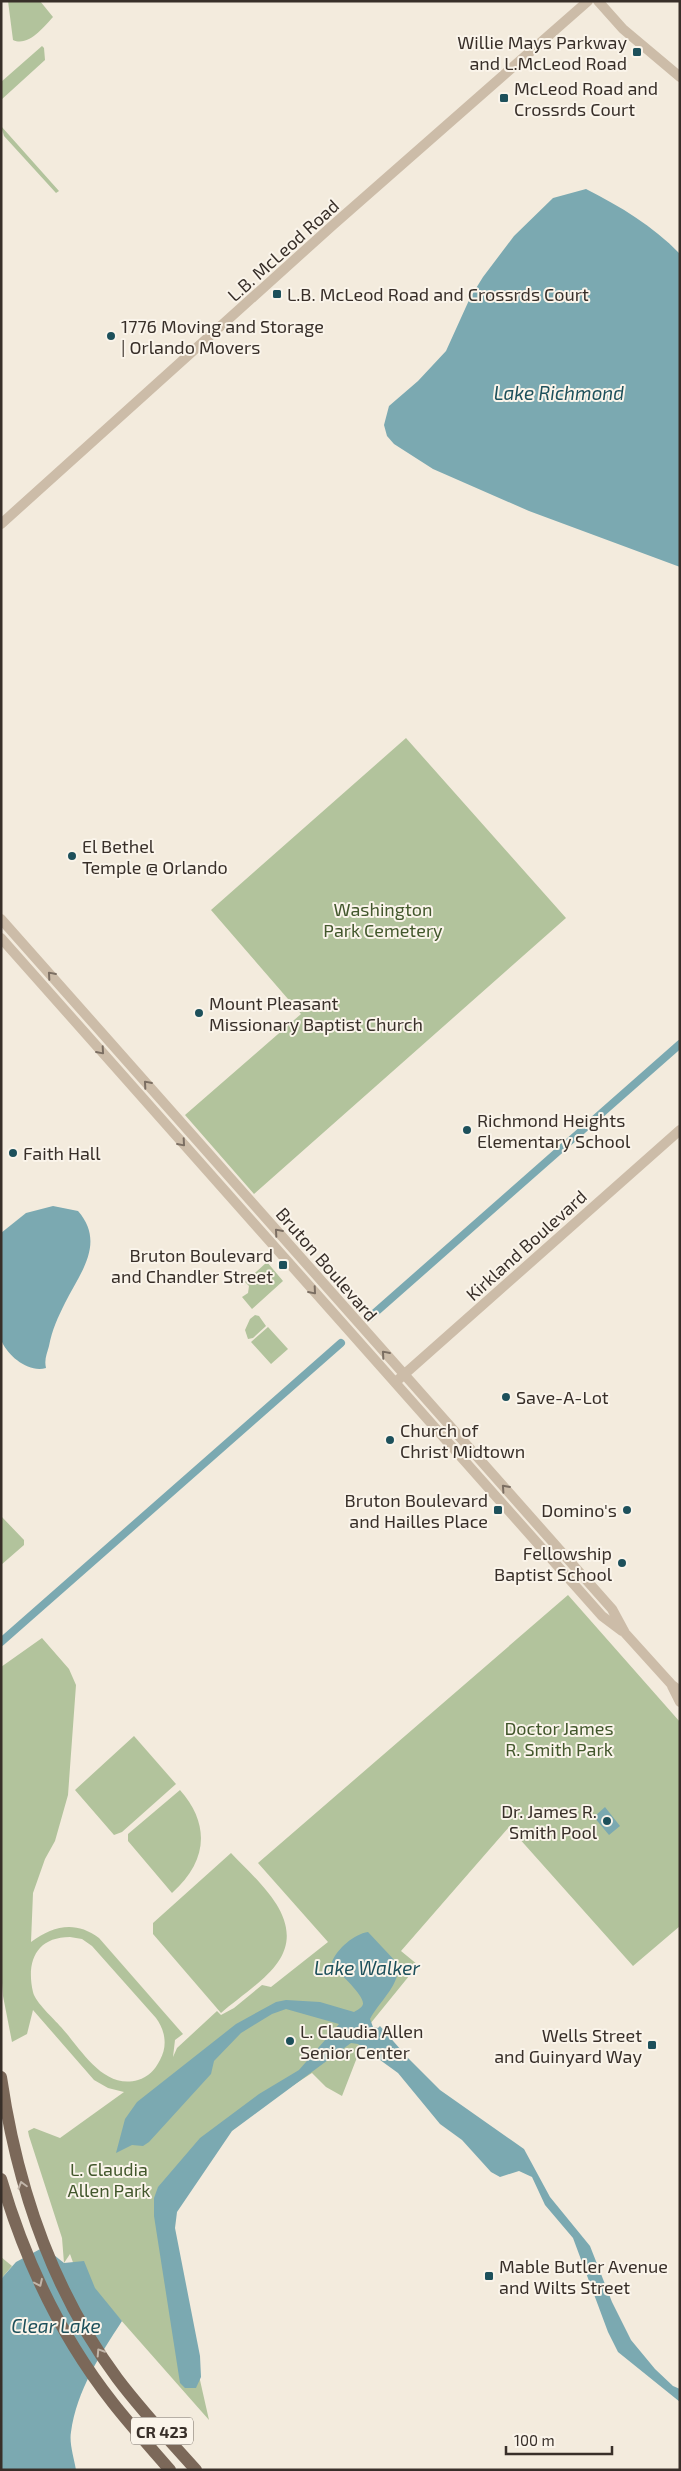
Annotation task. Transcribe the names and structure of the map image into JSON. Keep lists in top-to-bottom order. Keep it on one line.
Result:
{"streets":{"main road":["CR 423"],"street":["L.B. McLeod Road","Kirkland Boulevard","Bruton Boulevard"]},"crossings":[["Kirkland Boulevard","Bruton Boulevard"]],"water":["Lake Richmond","Lake Walker","Clear Lake"],"parks":["Washington Park Cemetery","Doctor James R. Smith Park","L. Claudia Allen Park"],"places":{"transit":["Willie Mays Parkway and L.McLeod Road","McLeod Road and Crossrds Court","L.B. McLeod Road and Crossrds Court","Bruton Boulevard and Chandler Street","Bruton Boulevard and Hailles Place","Wells Street and Guinyard Way","Mable Butler Avenue and Wilts Street"],"other":["1776 Moving and Storage | Orlando Movers","El Bethel Temple @ Orlando","Mount Pleasant Missionary Baptist Church","Richmond Heights Elementary School","Faith Hall","Save-A-Lot","Church of Christ Midtown","Domino's","Fellowship Baptist School","Dr. James R. Smith Pool","L. Claudia Allen Senior Center"]},"scale_bar":"100 m"}
